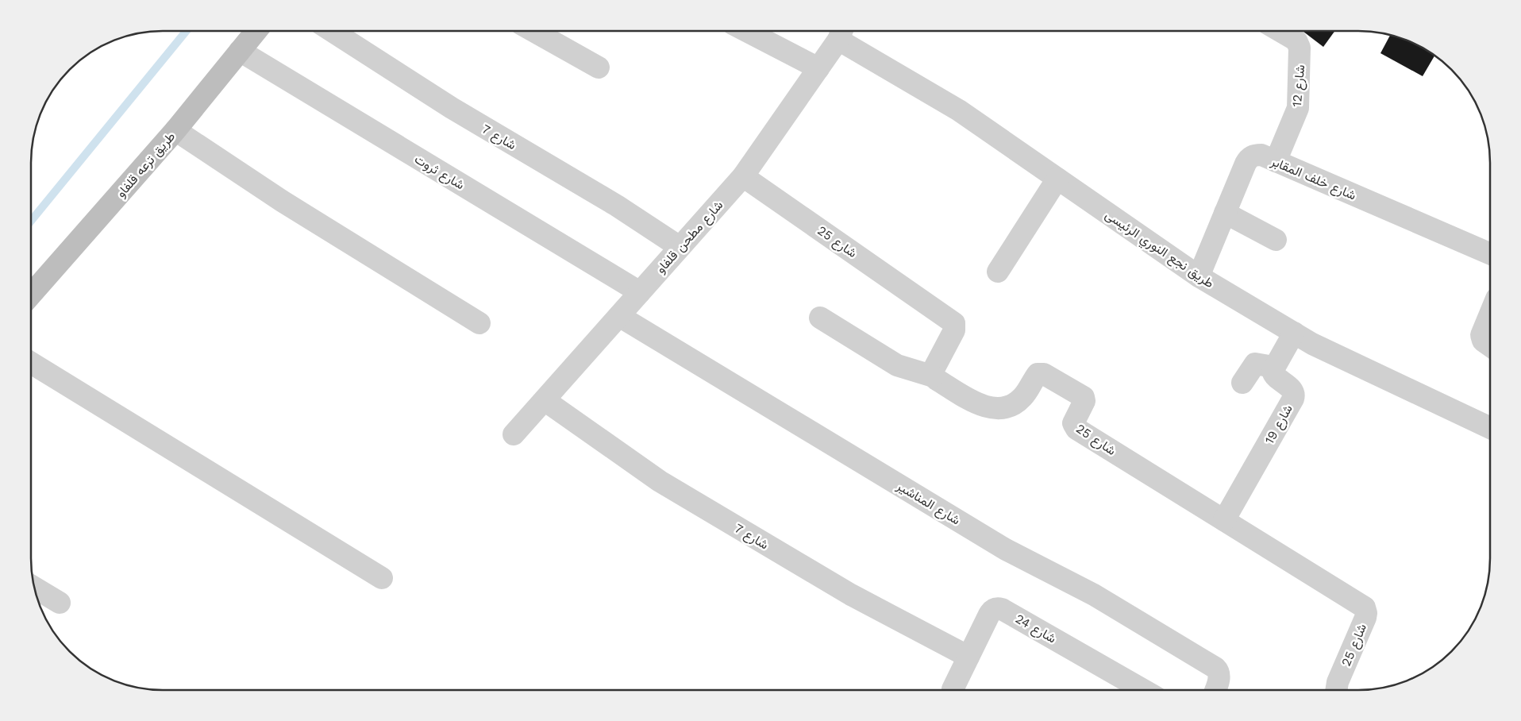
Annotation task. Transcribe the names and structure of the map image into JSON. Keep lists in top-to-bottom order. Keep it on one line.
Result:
{"streets":{"street":["شارع 12","شارع 7","طريق ترعه قلفاو","شارع ثروت","شارع خلف المقابر","شارع مطحن قلفاو","شارع 25","طريق نجع النوري الرئيسى","شارع 19","شارع المناشير","شارع 24"]},"crossings":[["شارع 12","شارع خلف المقابر"],["شارع 7","شارع مطحن قلفاو"],["شارع 7","شارع 24"],["طريق ترعه قلفاو","شارع ثروت"],["شارع ثروت","شارع مطحن قلفاو"],["شارع خلف المقابر","طريق نجع النوري الرئيسى"],["شارع مطحن قلفاو","شارع 25"],["شارع مطحن قلفاو","طريق نجع النوري الرئيسى"],["شارع مطحن قلفاو","شارع المناشير"],["شارع 25","شارع 19"]]}
